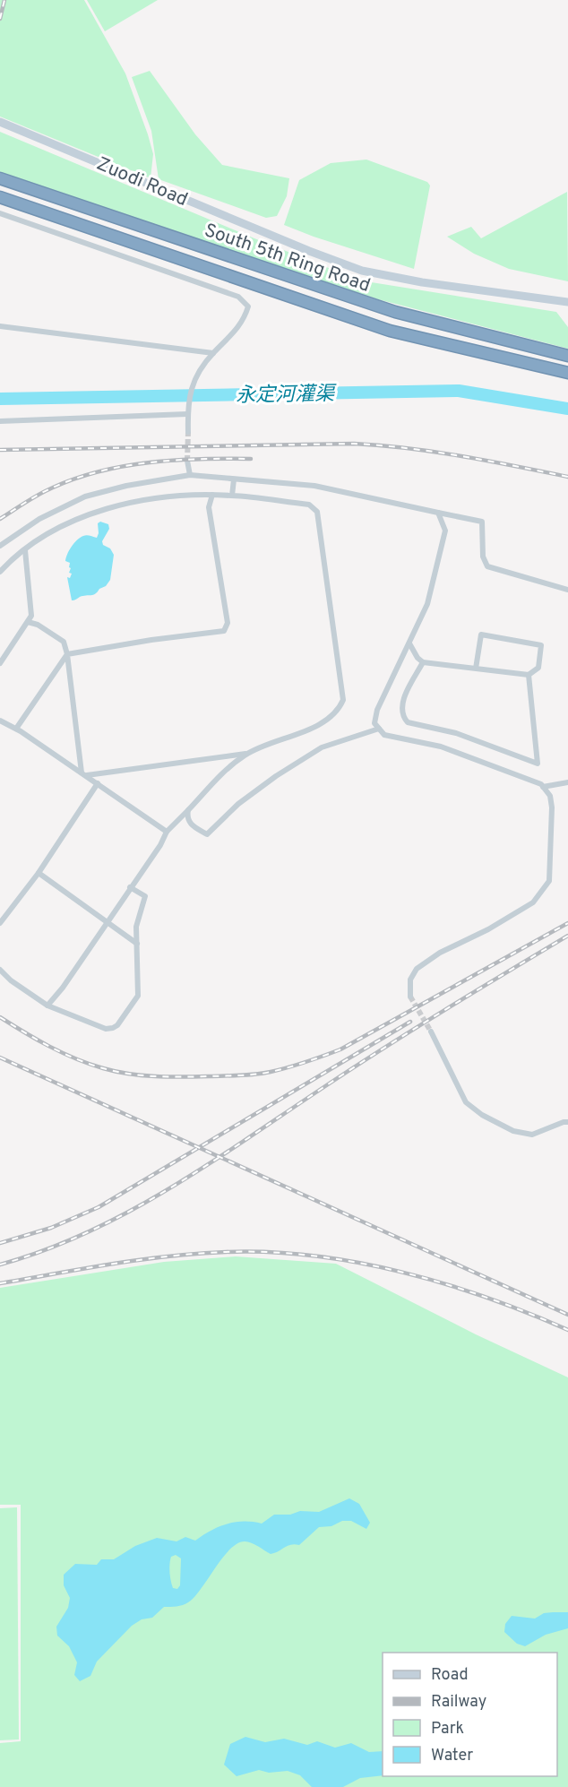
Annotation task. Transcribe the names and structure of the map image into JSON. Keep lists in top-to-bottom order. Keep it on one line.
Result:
{"streets":{"highway":["South 5th Ring Road"],"main road":["Zuodi Road"]},"water":["永定河灌渠"],"legend":["Road","Railway","Park","Water"]}
